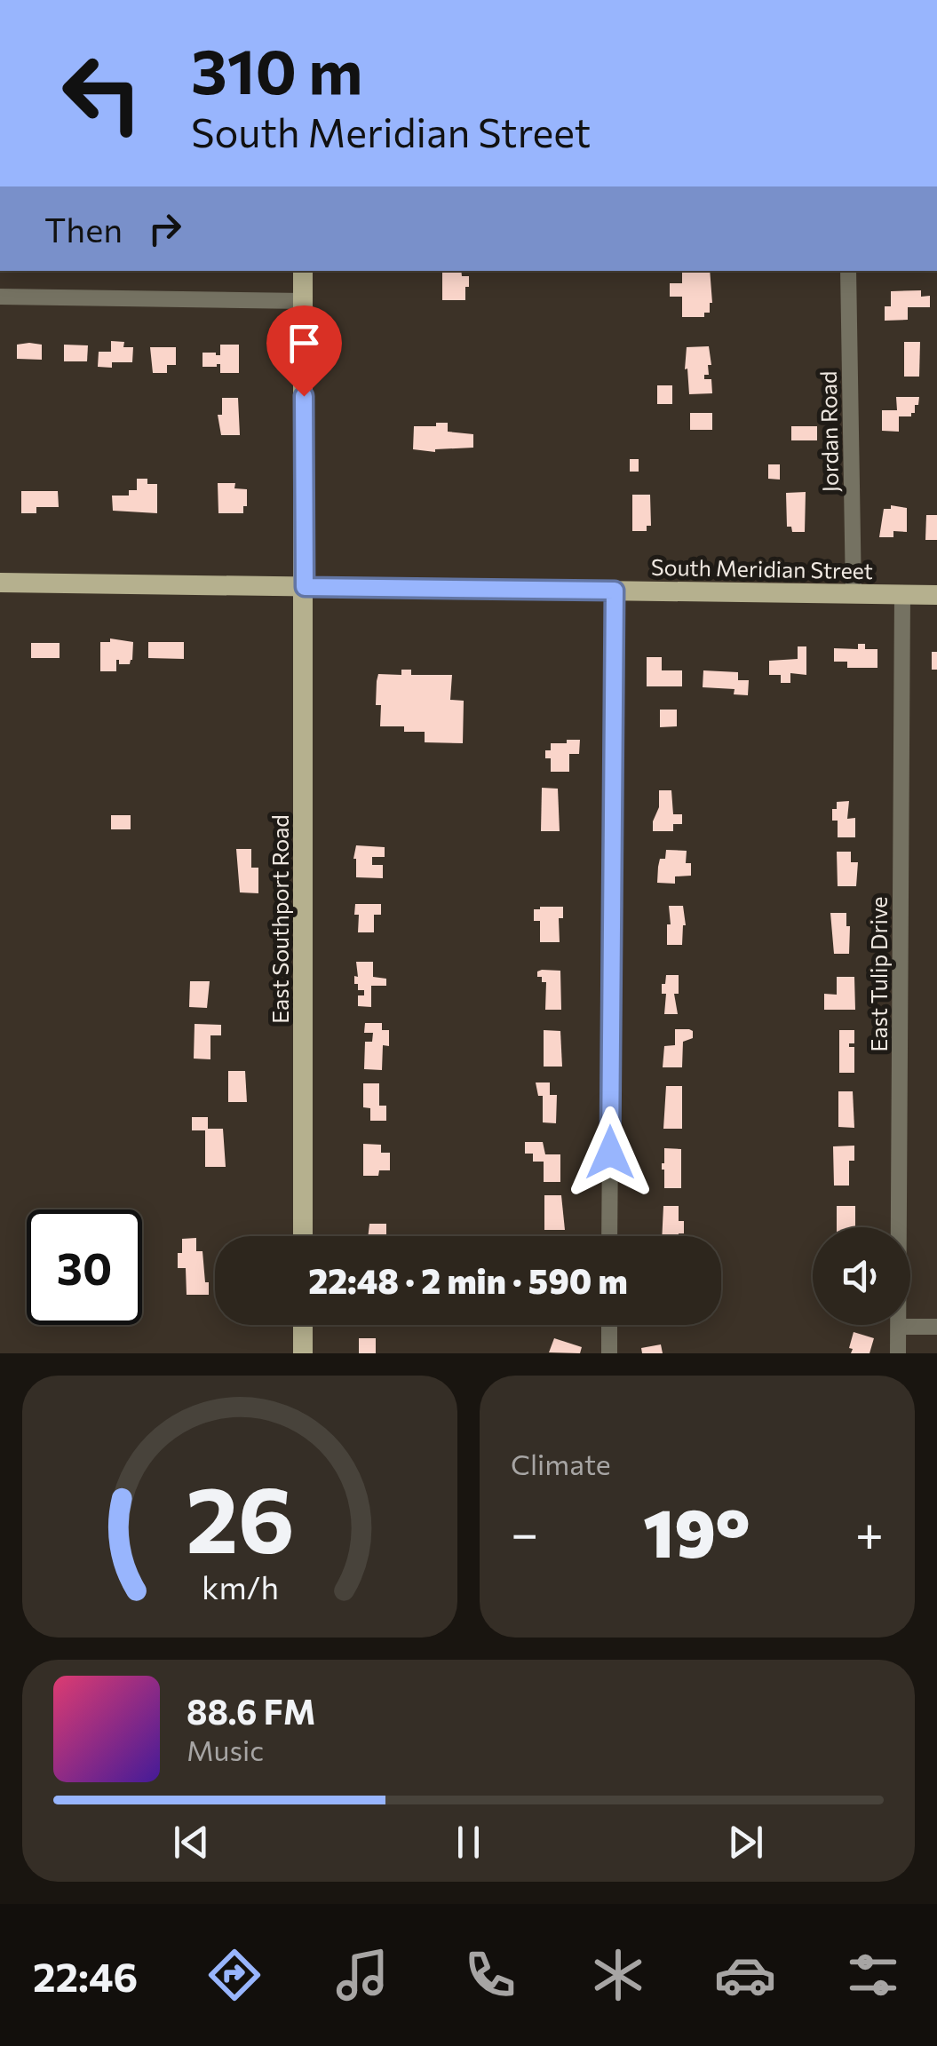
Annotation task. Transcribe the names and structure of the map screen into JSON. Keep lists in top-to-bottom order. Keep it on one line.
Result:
{"streets":{"main road":["South Meridian Street","East Southport Road"],"street":["Jordan Road","East Tulip Drive"]},"crossings":[["Jordan Road","South Meridian Street"],["South Meridian Street","East Southport Road"],["South Meridian Street","East Tulip Drive"]],"page":{"turn":["310 m","South Meridian Street"],"then":"Then","limit":"30","trip":"22:48 · 2 min · 590 m","tile":"Climate","heat":["−","19°","+"],"song":["88.6 FM","Music"],"tabs":"22:46","gauge":["26","km/h"]}}
